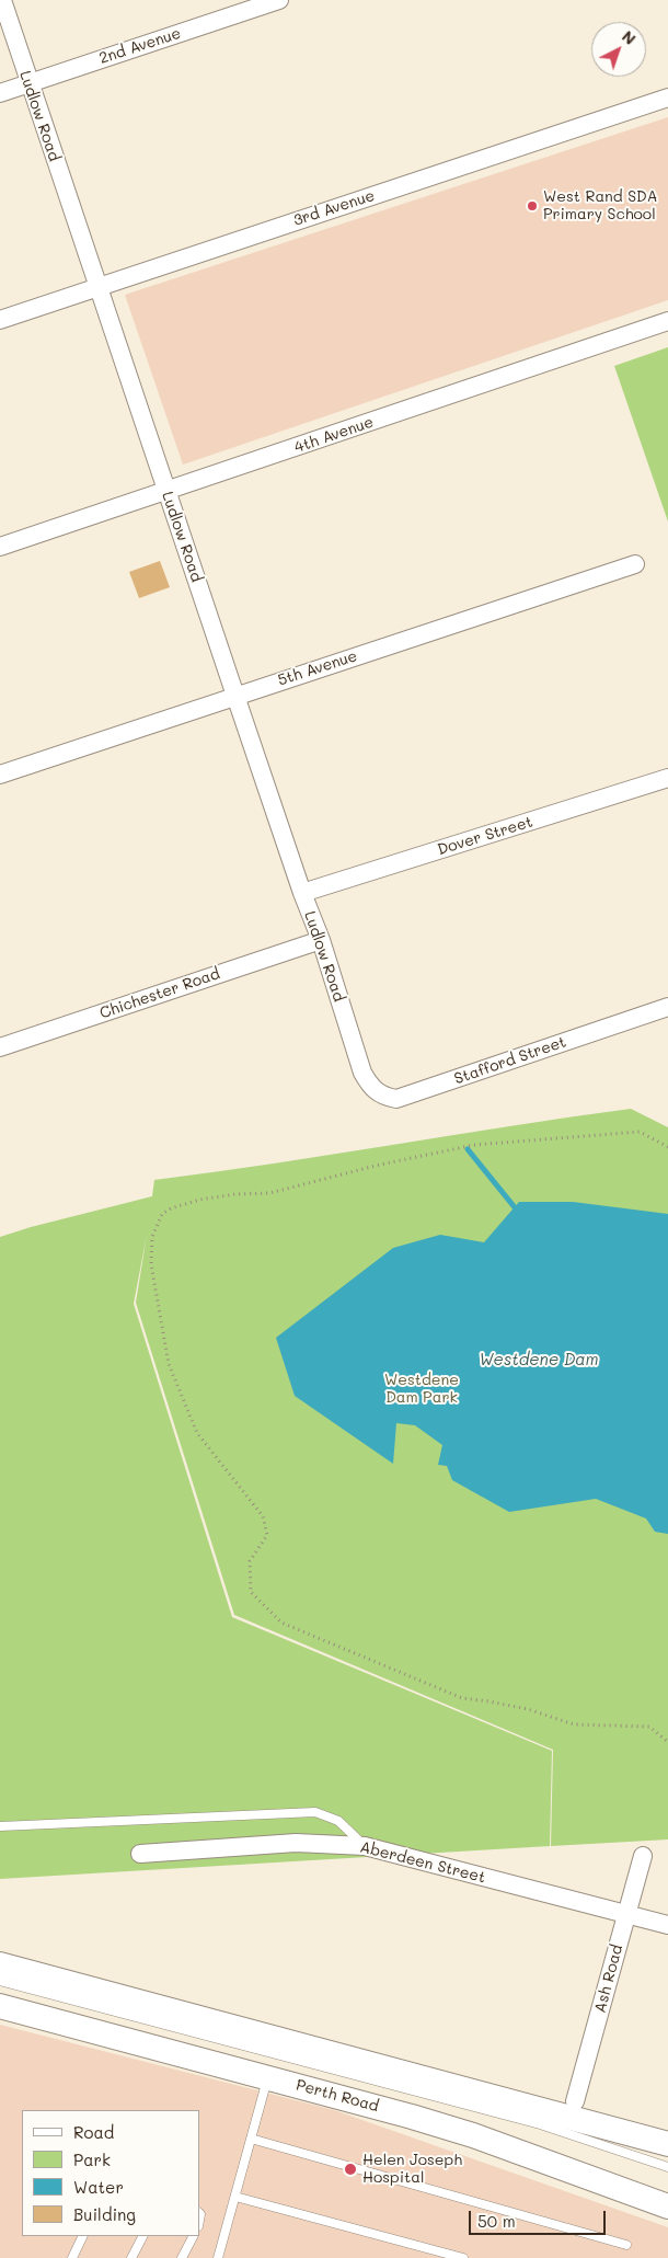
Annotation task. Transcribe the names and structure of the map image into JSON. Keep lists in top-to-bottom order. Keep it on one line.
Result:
{"streets":{"main road":["Perth Road"],"street":["2nd Avenue","Ludlow Road","3rd Avenue","4th Avenue","5th Avenue","Dover Street","Chichester Road","Stafford Street","Aberdeen Street","Ash Road"]},"crossings":[["2nd Avenue","Ludlow Road"],["Ludlow Road","3rd Avenue"],["Ludlow Road","4th Avenue"],["Ludlow Road","5th Avenue"],["Ludlow Road","Dover Street"],["Ludlow Road","Chichester Road"],["Ludlow Road","Stafford Street"],["Aberdeen Street","Ash Road"]],"water":["Westdene Dam"],"parks":["Westdene Dam Park"],"places":["West Rand SDA Primary School","Helen Joseph Hospital"],"legend":["Road","Park","Water","Building"],"scale_bar":"50 m","north":"top right"}
